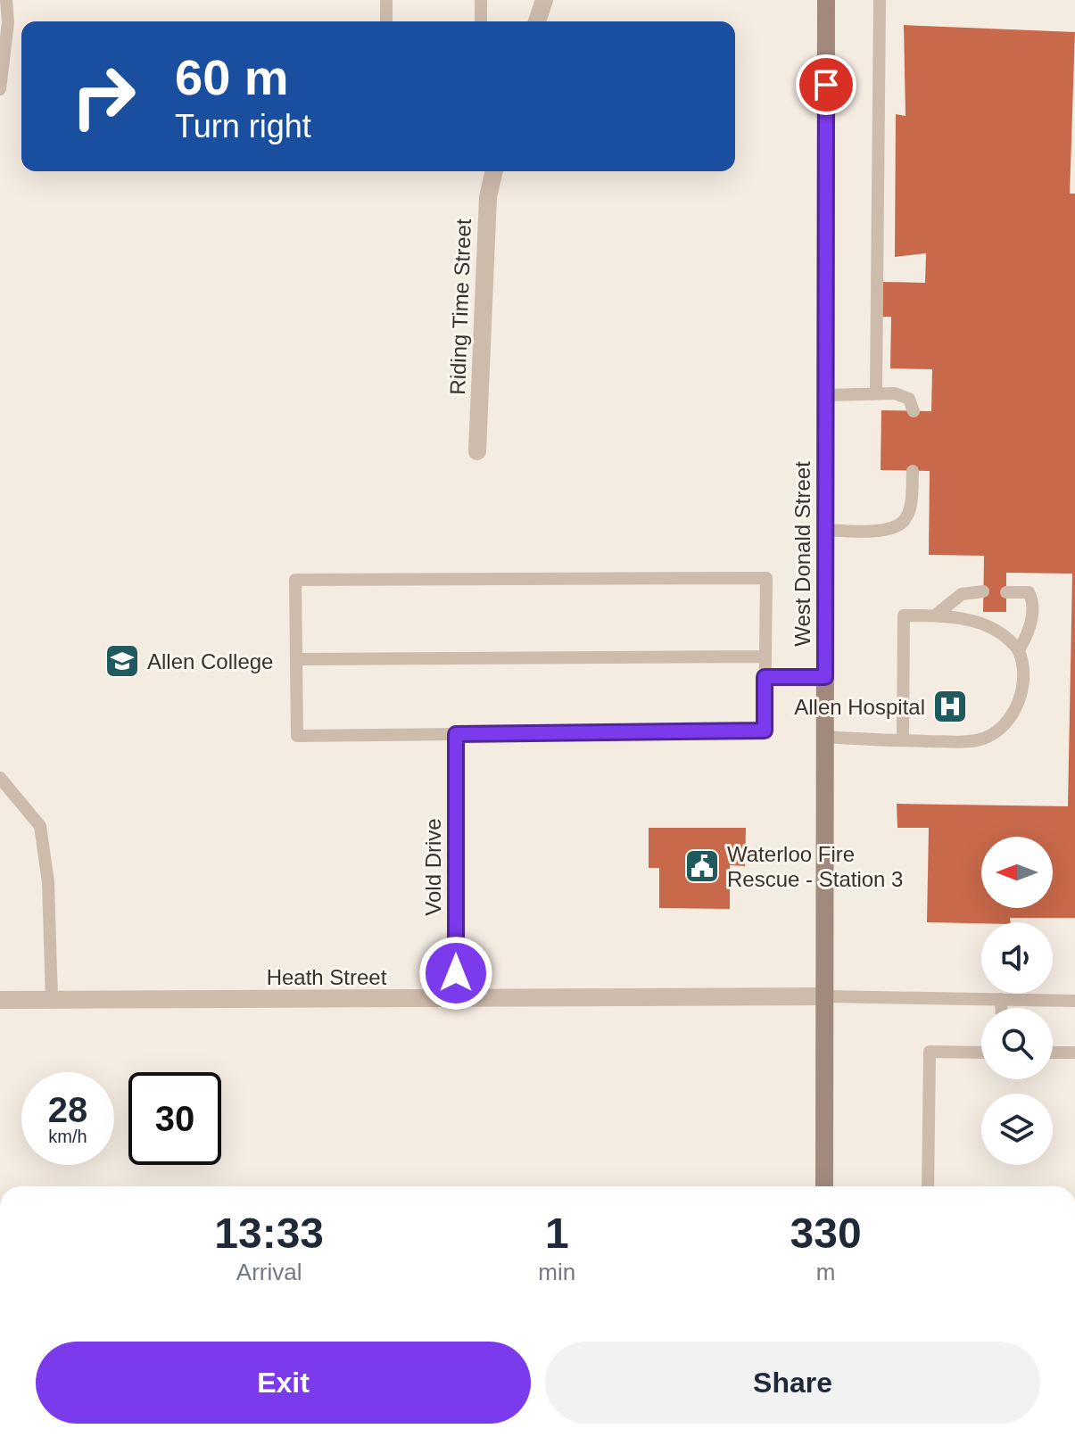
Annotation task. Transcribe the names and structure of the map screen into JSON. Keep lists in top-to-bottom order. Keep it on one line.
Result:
{"streets":{"main road":["West Donald Street"],"street":["Riding Time Street","Vold Drive","Heath Street"]},"crossings":[["West Donald Street","Heath Street"],["Vold Drive","Heath Street"]],"places":{"school or university":["Allen College"],"hospital":["Allen Hospital"],"public building":["Waterloo Fire Rescue - Station 3"]},"north":"left","page":{"turn":["60 m","Turn right"],"speed":"28 km/h","limit":"30","eta":["13:33","Arrival","1","min","330","m"],"buttons":["Exit","Share"]}}
